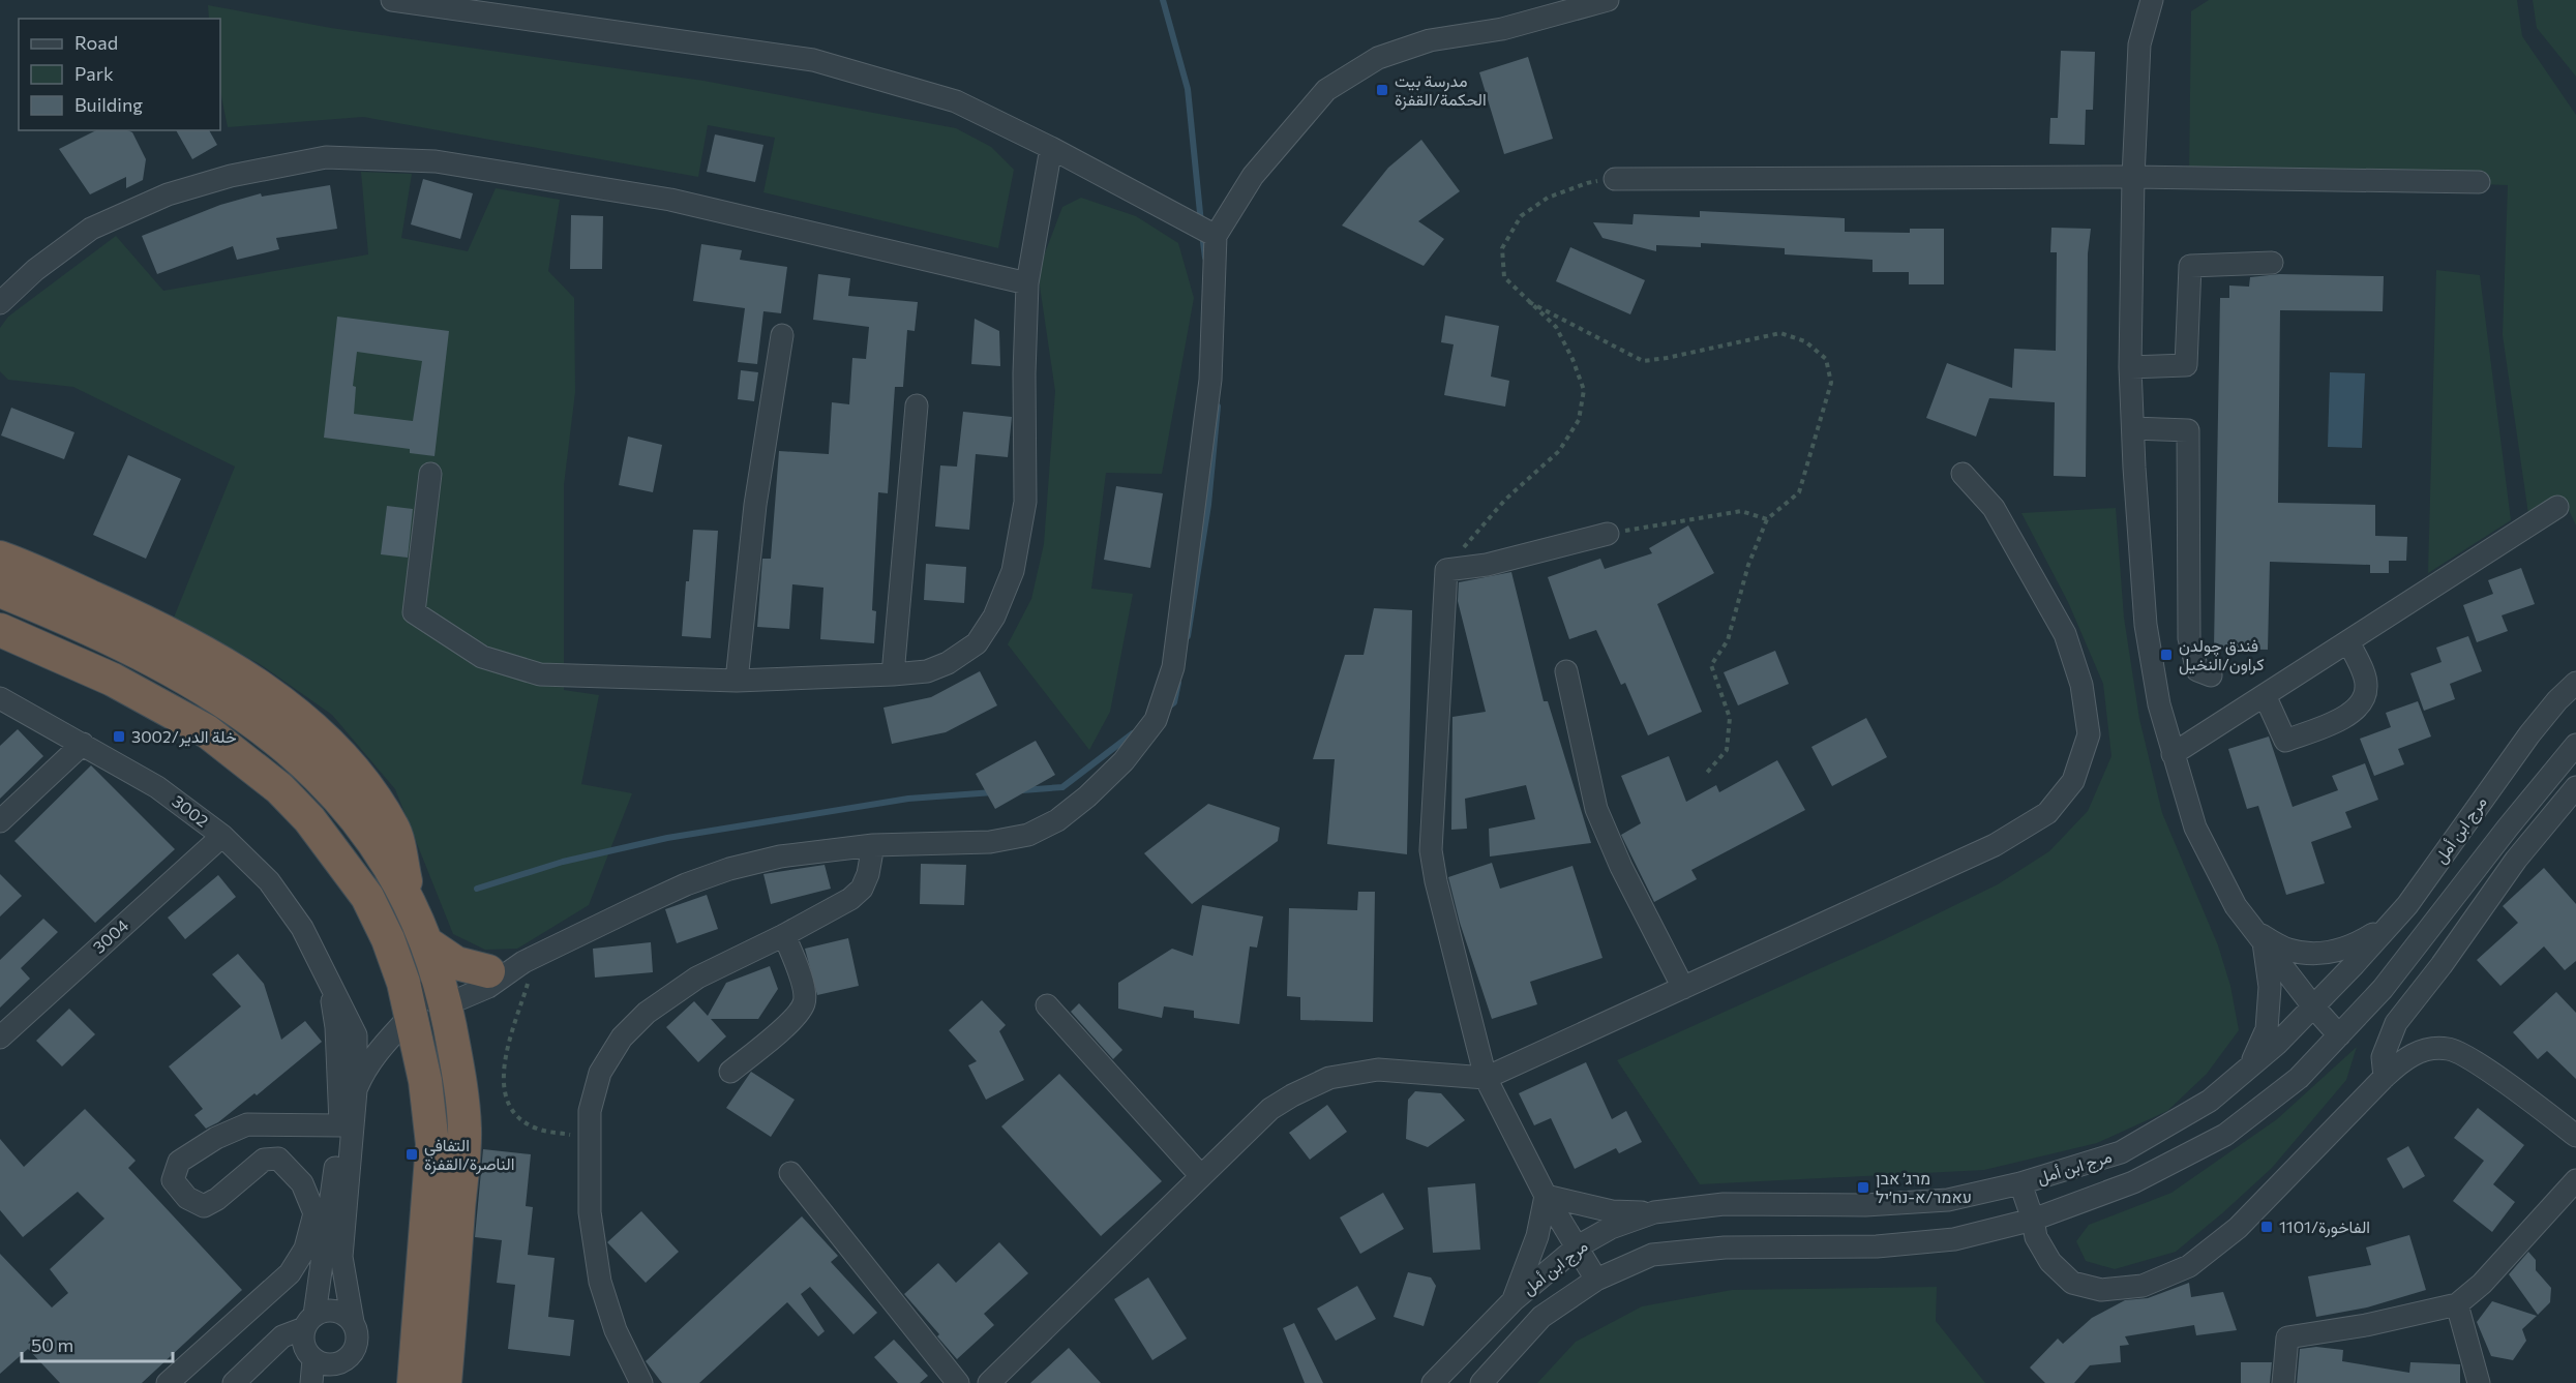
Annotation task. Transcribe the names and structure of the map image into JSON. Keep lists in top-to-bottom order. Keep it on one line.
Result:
{"streets":{"street":["3002","مرج ابن أمل","3004"]},"crossings":[["3002","3004"]],"places":{"transit":["مدرسة بيت الحكمة/القفزة","فندق چولدن كراون/النخيل","خلة الدير/3002","التفافي الناصرة/القفزة","מרג׳ אבן עאמר/א-נח׳יל","الفاخورة/1101"]},"legend":["Road","Park","Building"],"scale_bar":"50 m"}
